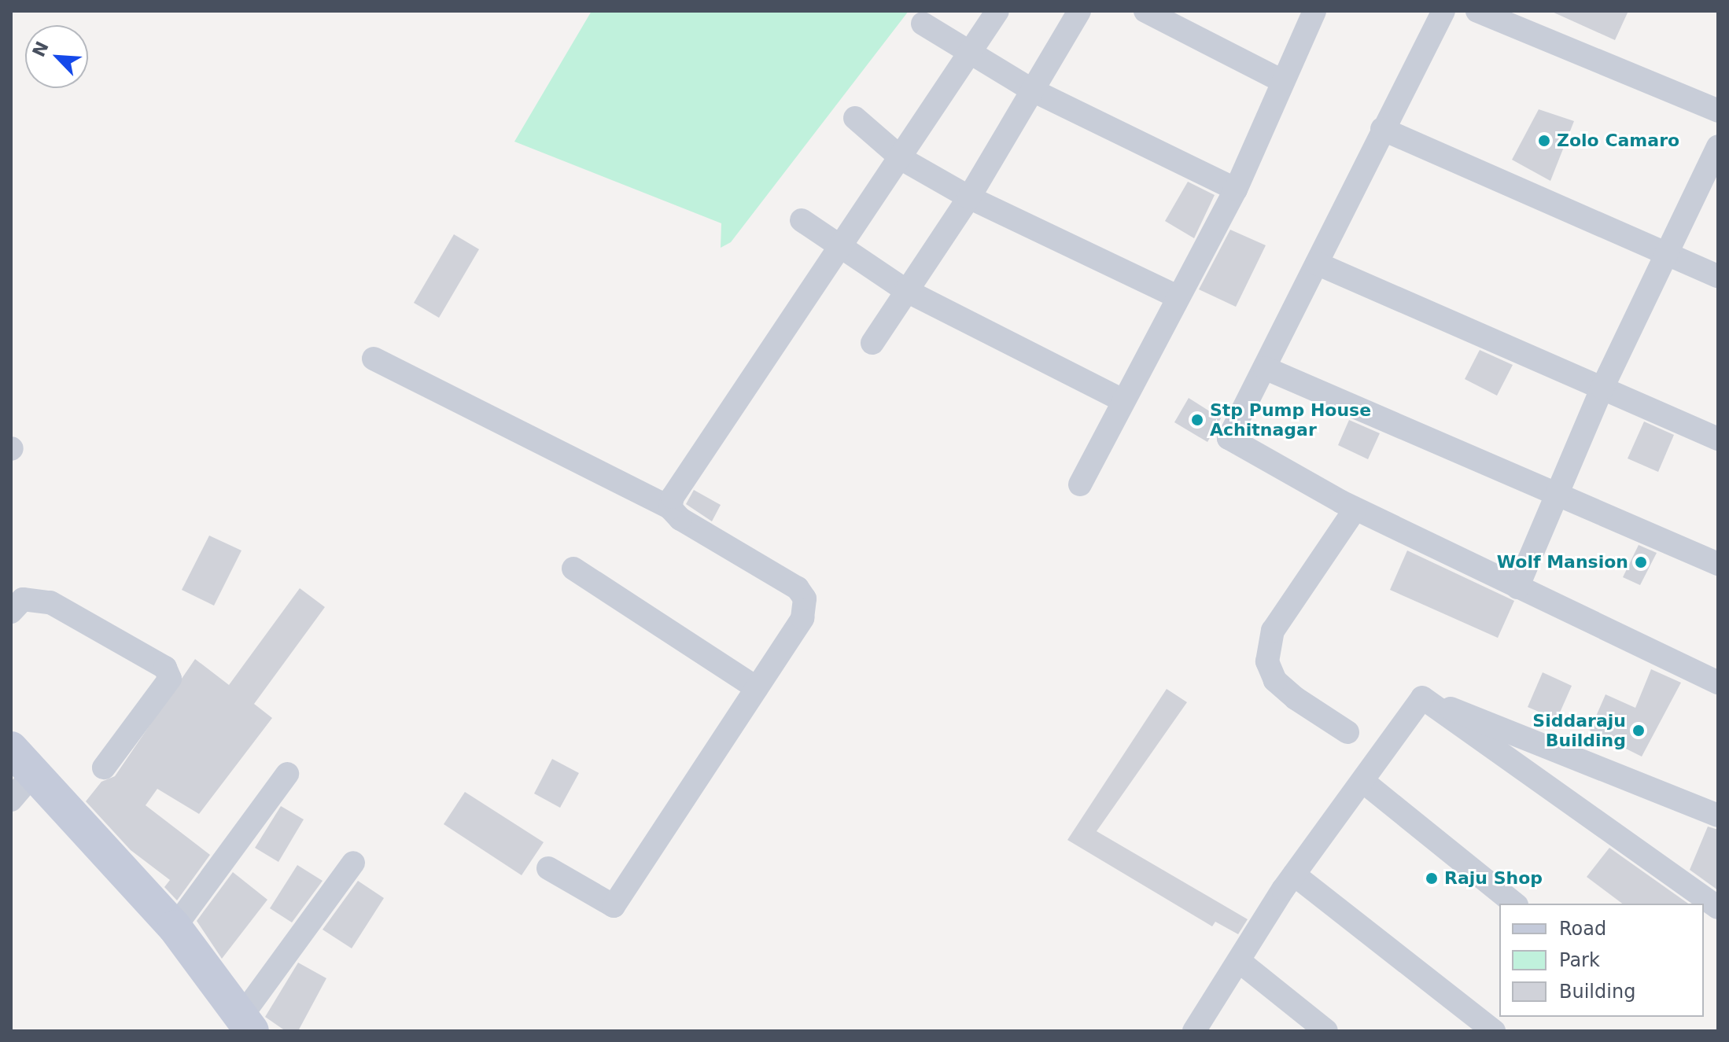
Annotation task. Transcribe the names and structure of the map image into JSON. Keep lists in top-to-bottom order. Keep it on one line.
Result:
{"places":["Zolo Camaro","Stp Pump House Achitnagar","Wolf Mansion","Siddaraju Building","Raju Shop"],"legend":["Road","Park","Building"],"north":"top left"}
